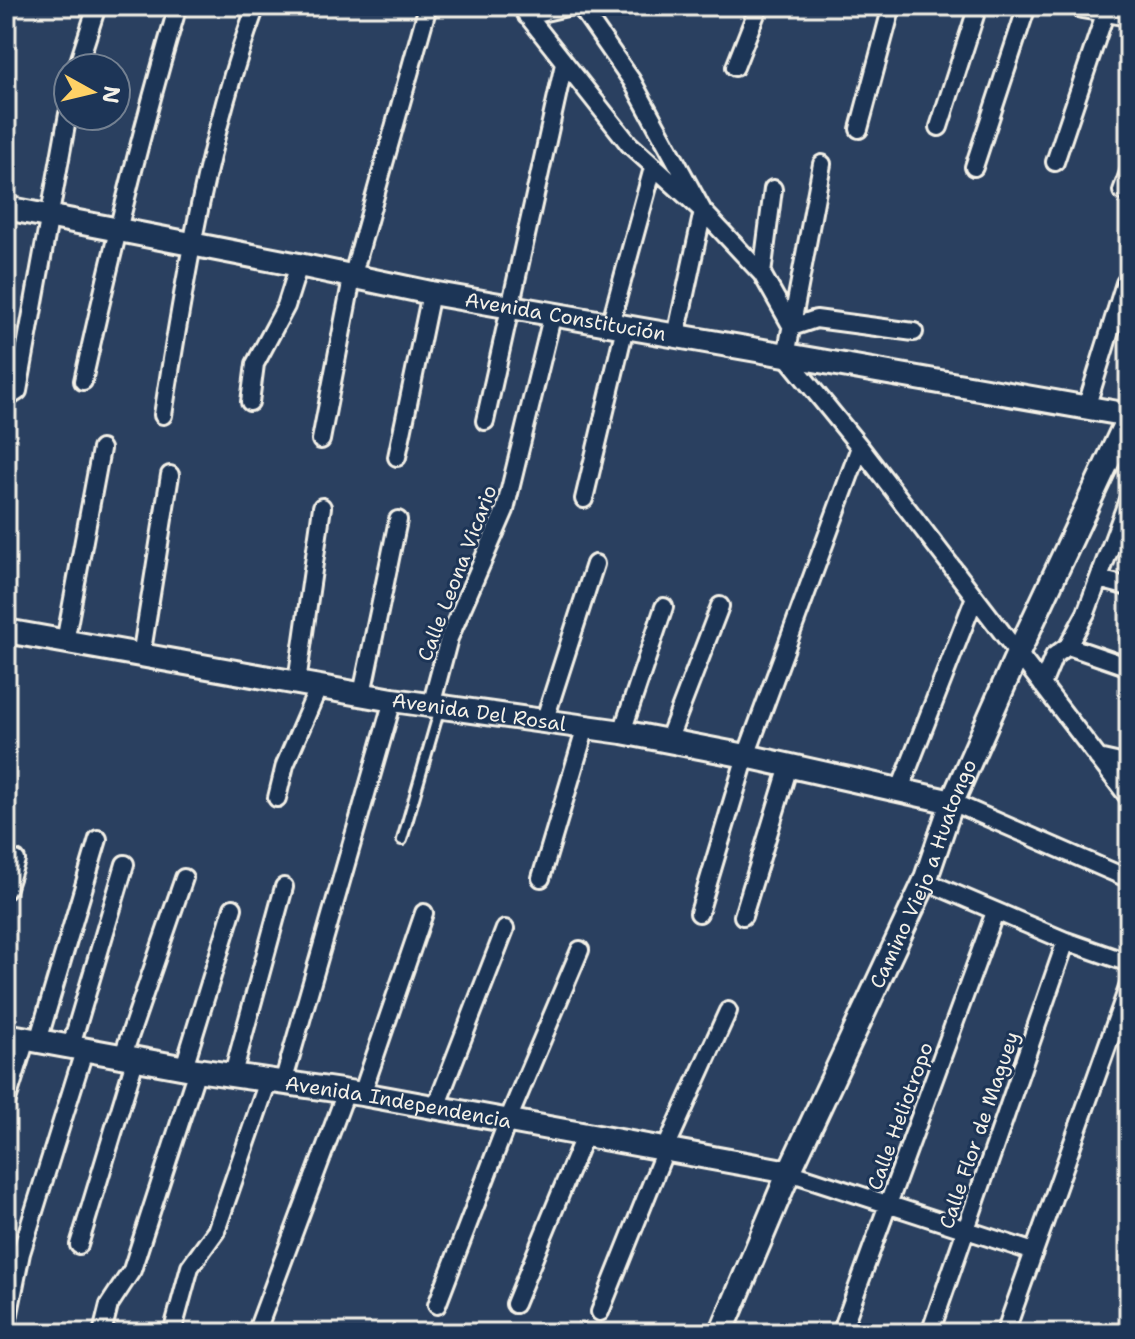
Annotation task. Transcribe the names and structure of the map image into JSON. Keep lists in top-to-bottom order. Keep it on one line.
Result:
{"streets":{"main road":["Avenida Constitución","Avenida Del Rosal","Camino Viejo a Huatongo","Avenida Independencia"],"street":["Calle Leona Vicario","Calle Heliotropo","Calle Flor de Maguey"]},"crossings":[["Avenida Constitución","Calle Leona Vicario"],["Avenida Constitución","Camino Viejo a Huatongo"],["Calle Leona Vicario","Avenida Del Rosal"],["Avenida Del Rosal","Camino Viejo a Huatongo"],["Camino Viejo a Huatongo","Avenida Independencia"]],"north":"right"}
